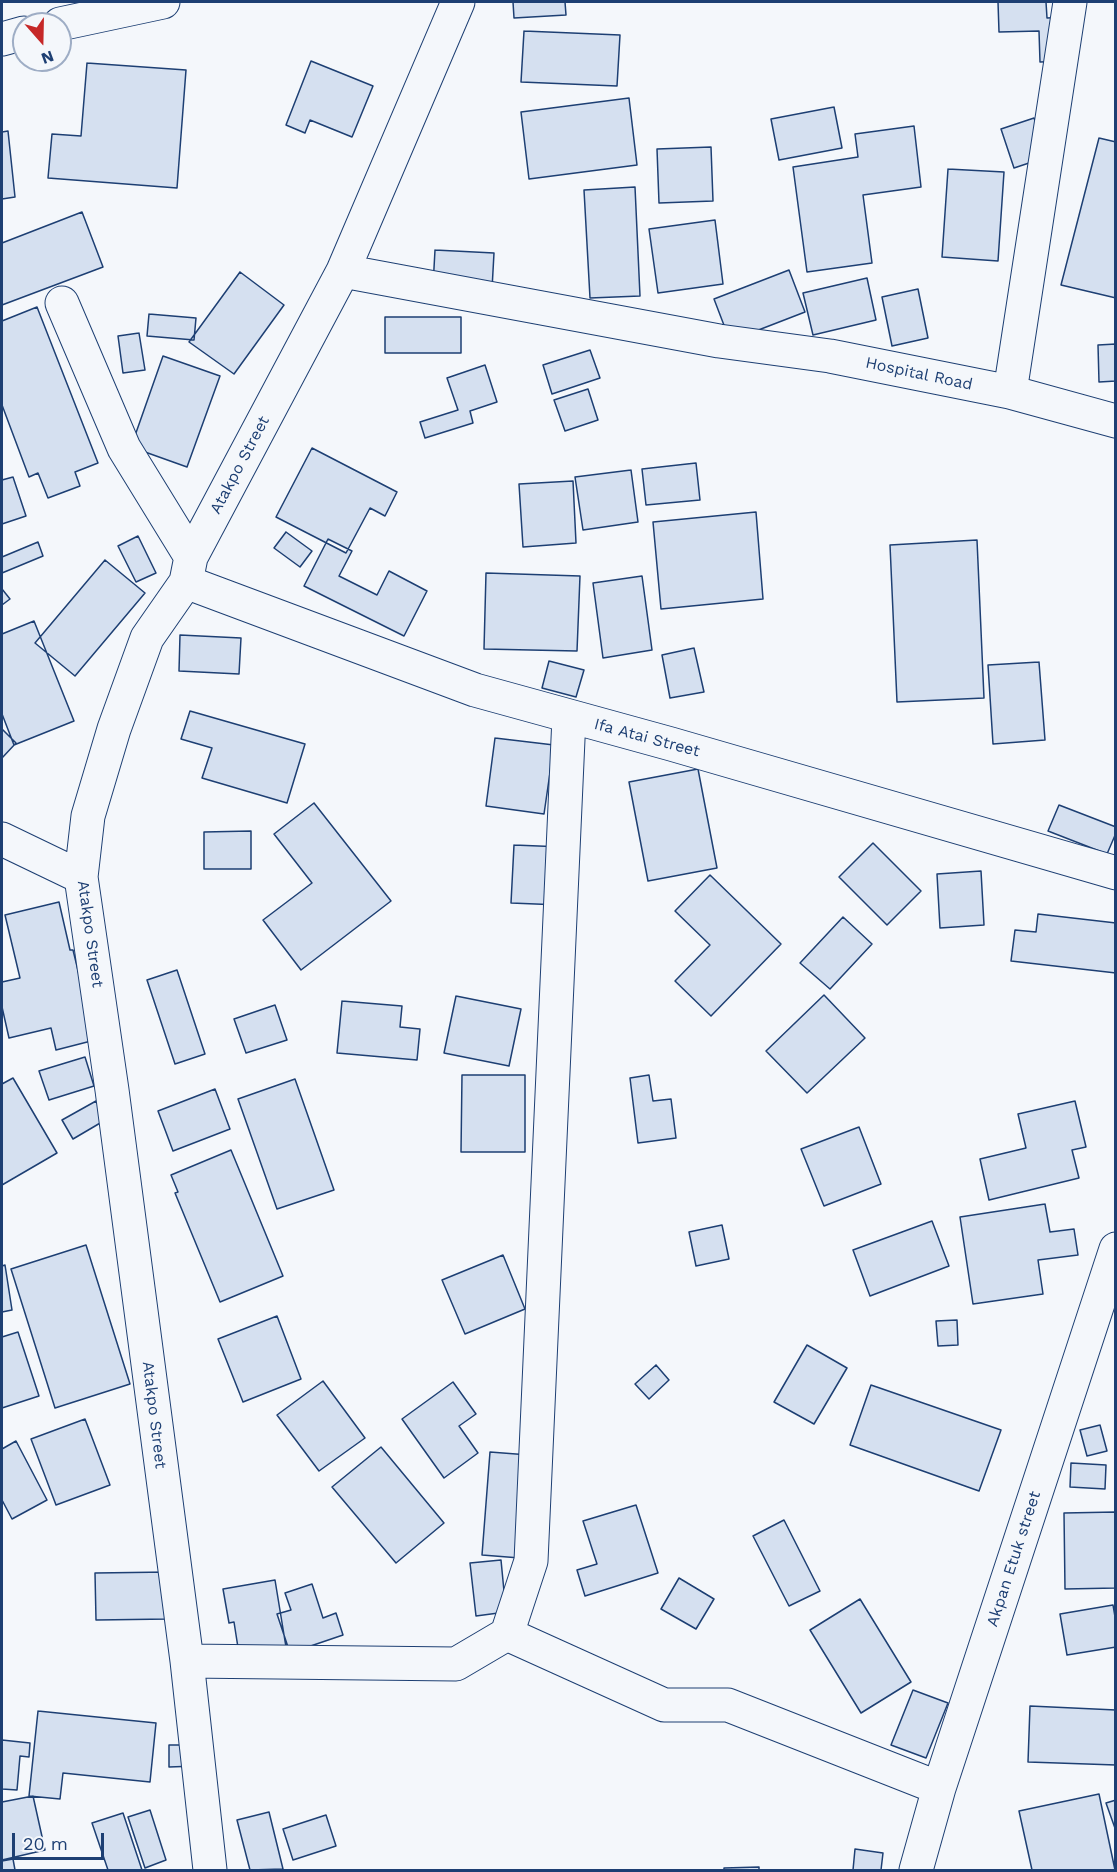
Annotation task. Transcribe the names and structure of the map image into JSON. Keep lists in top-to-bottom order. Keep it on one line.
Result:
{"streets":{"street":["Hospital Road","Atakpo Street","Ifa Atai Street","Akpan Etuk street"]},"crossings":[["Hospital Road","Atakpo Street"],["Atakpo Street","Ifa Atai Street"]],"scale_bar":"20 m","north":"bottom"}
